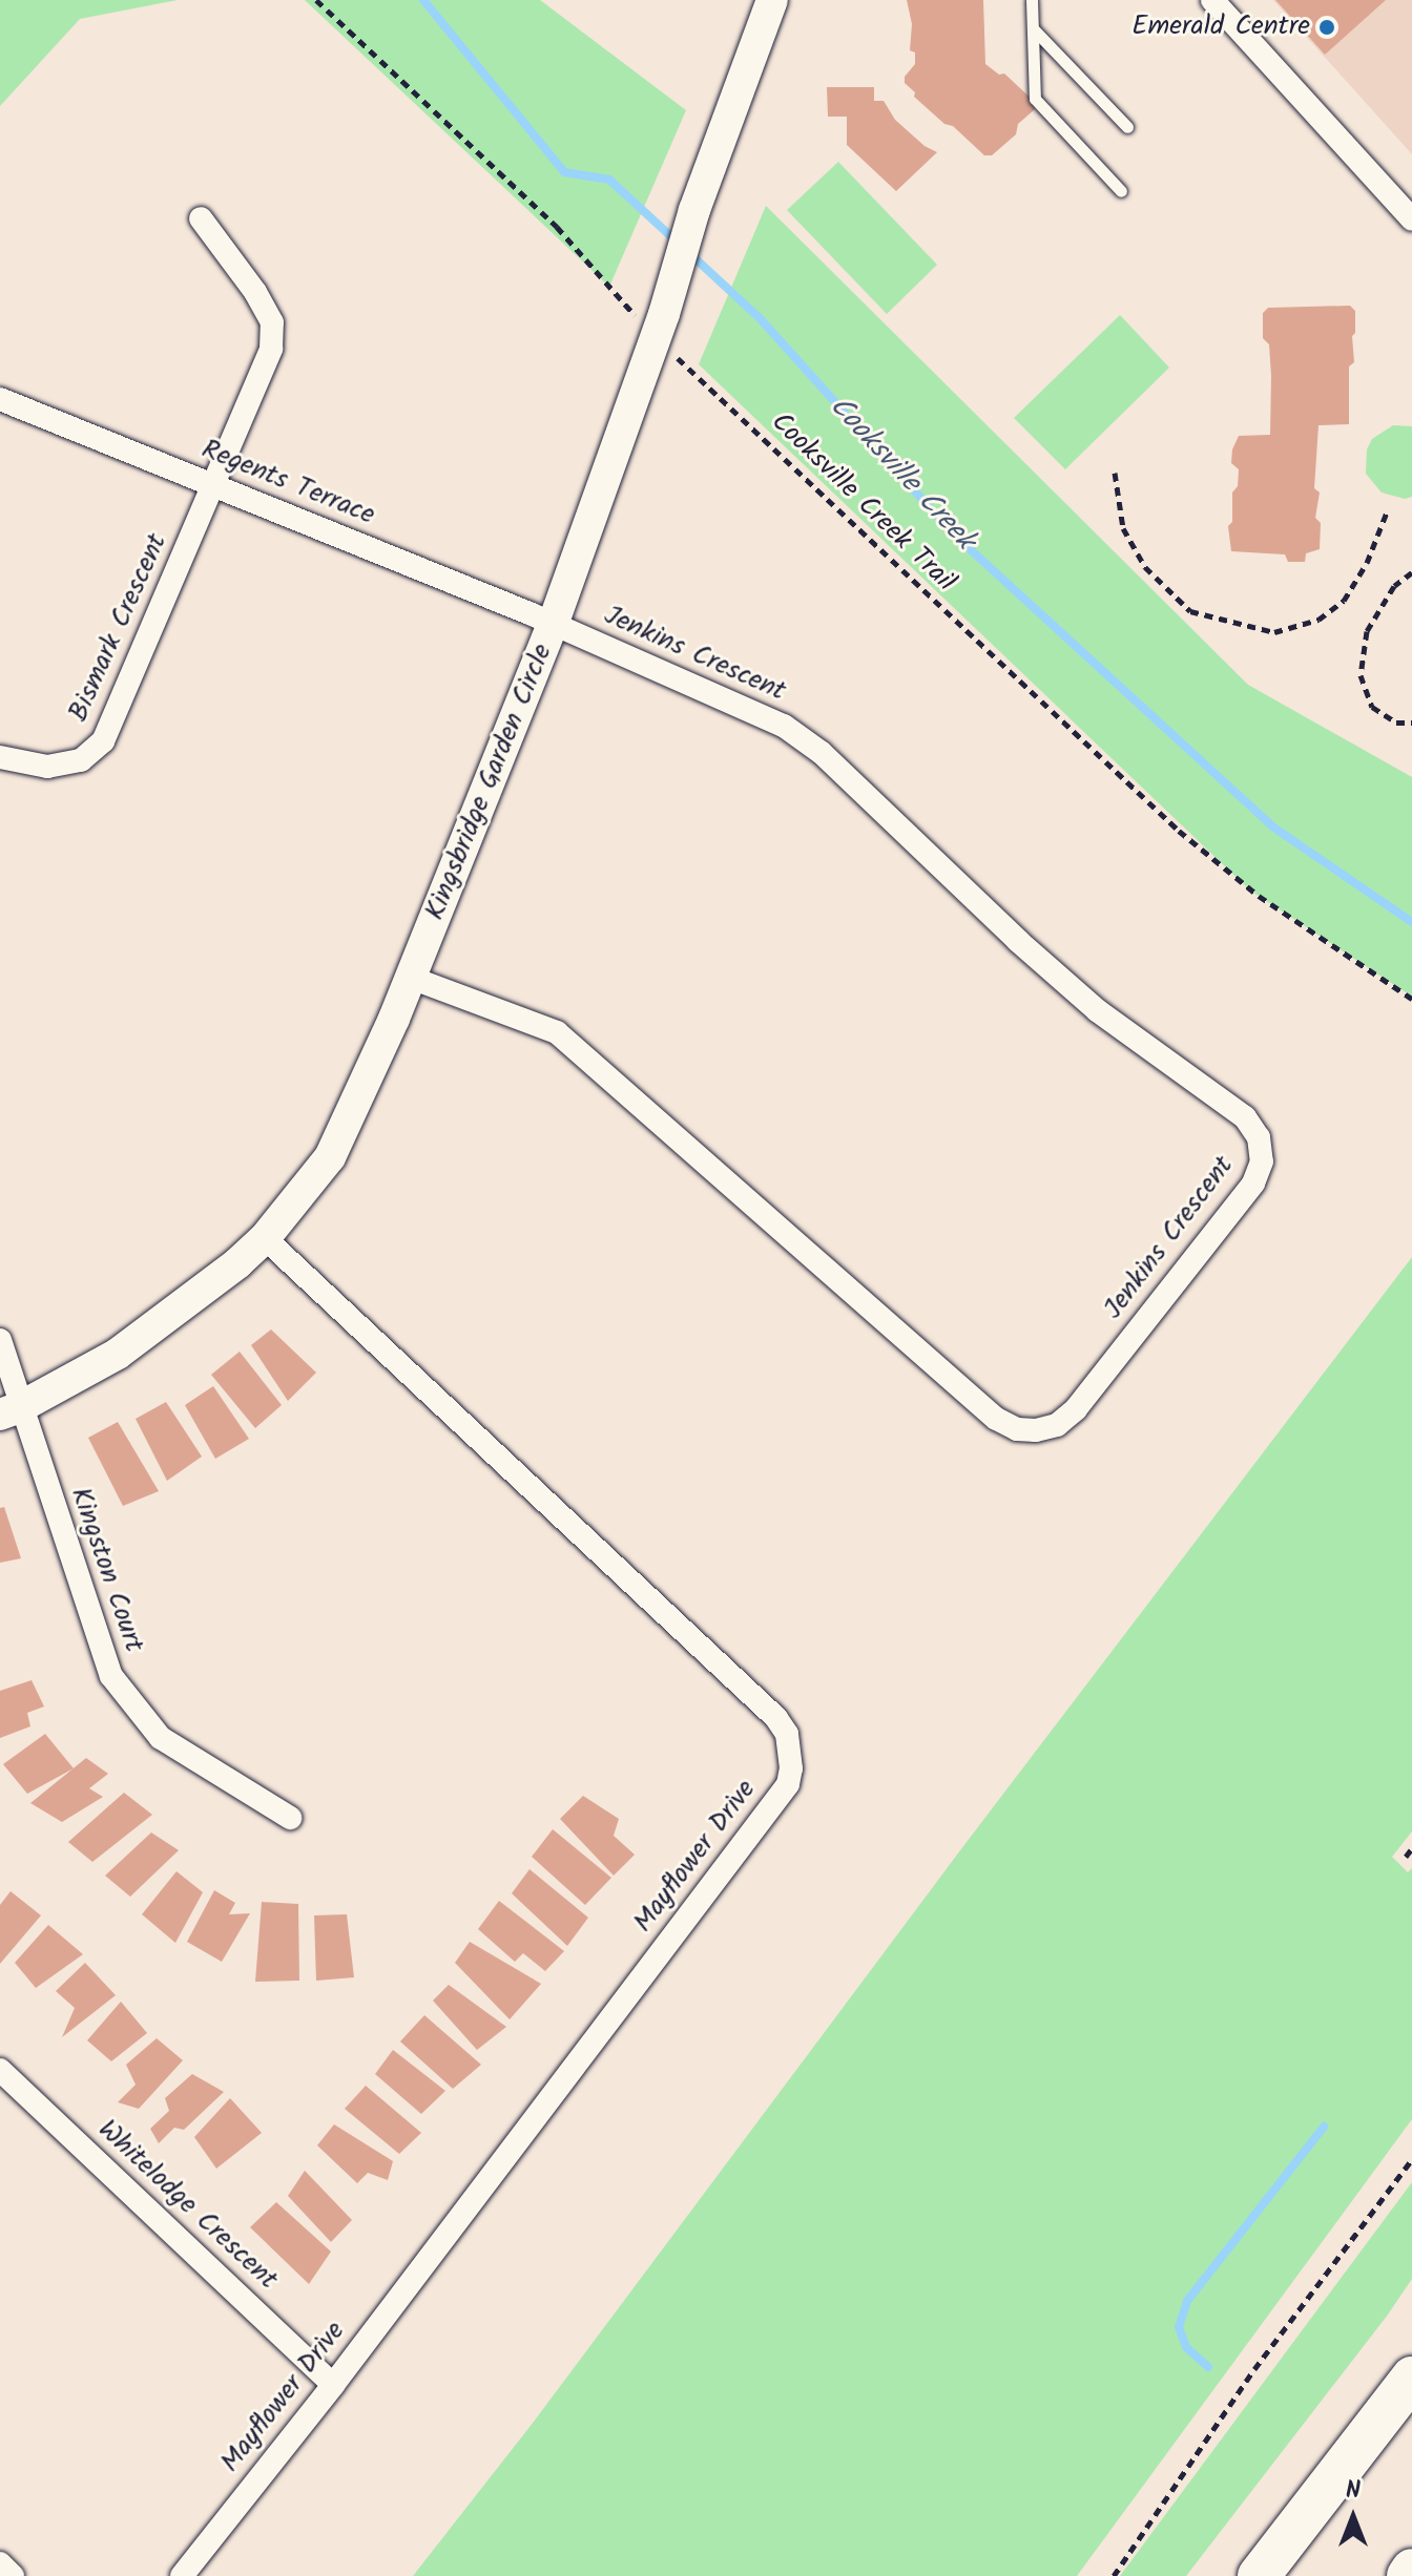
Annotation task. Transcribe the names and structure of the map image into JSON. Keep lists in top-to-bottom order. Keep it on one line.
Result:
{"streets":{"street":["Regents Terrace","Bismark Crescent","Jenkins Crescent","Kingsbridge Garden Circle","Kingston Court","Mayflower Drive","Whitelodge Crescent"],"path":["Cooksville Creek Trail"]},"crossings":[["Regents Terrace","Bismark Crescent"],["Regents Terrace","Jenkins Crescent"],["Regents Terrace","Kingsbridge Garden Circle"],["Cooksville Creek Trail","Kingsbridge Garden Circle"],["Jenkins Crescent","Kingsbridge Garden Circle"],["Kingsbridge Garden Circle","Kingston Court"],["Kingsbridge Garden Circle","Mayflower Drive"],["Mayflower Drive","Whitelodge Crescent"]],"water":["Cooksville Creek"],"places":["Emerald Centre"],"north":"top"}
